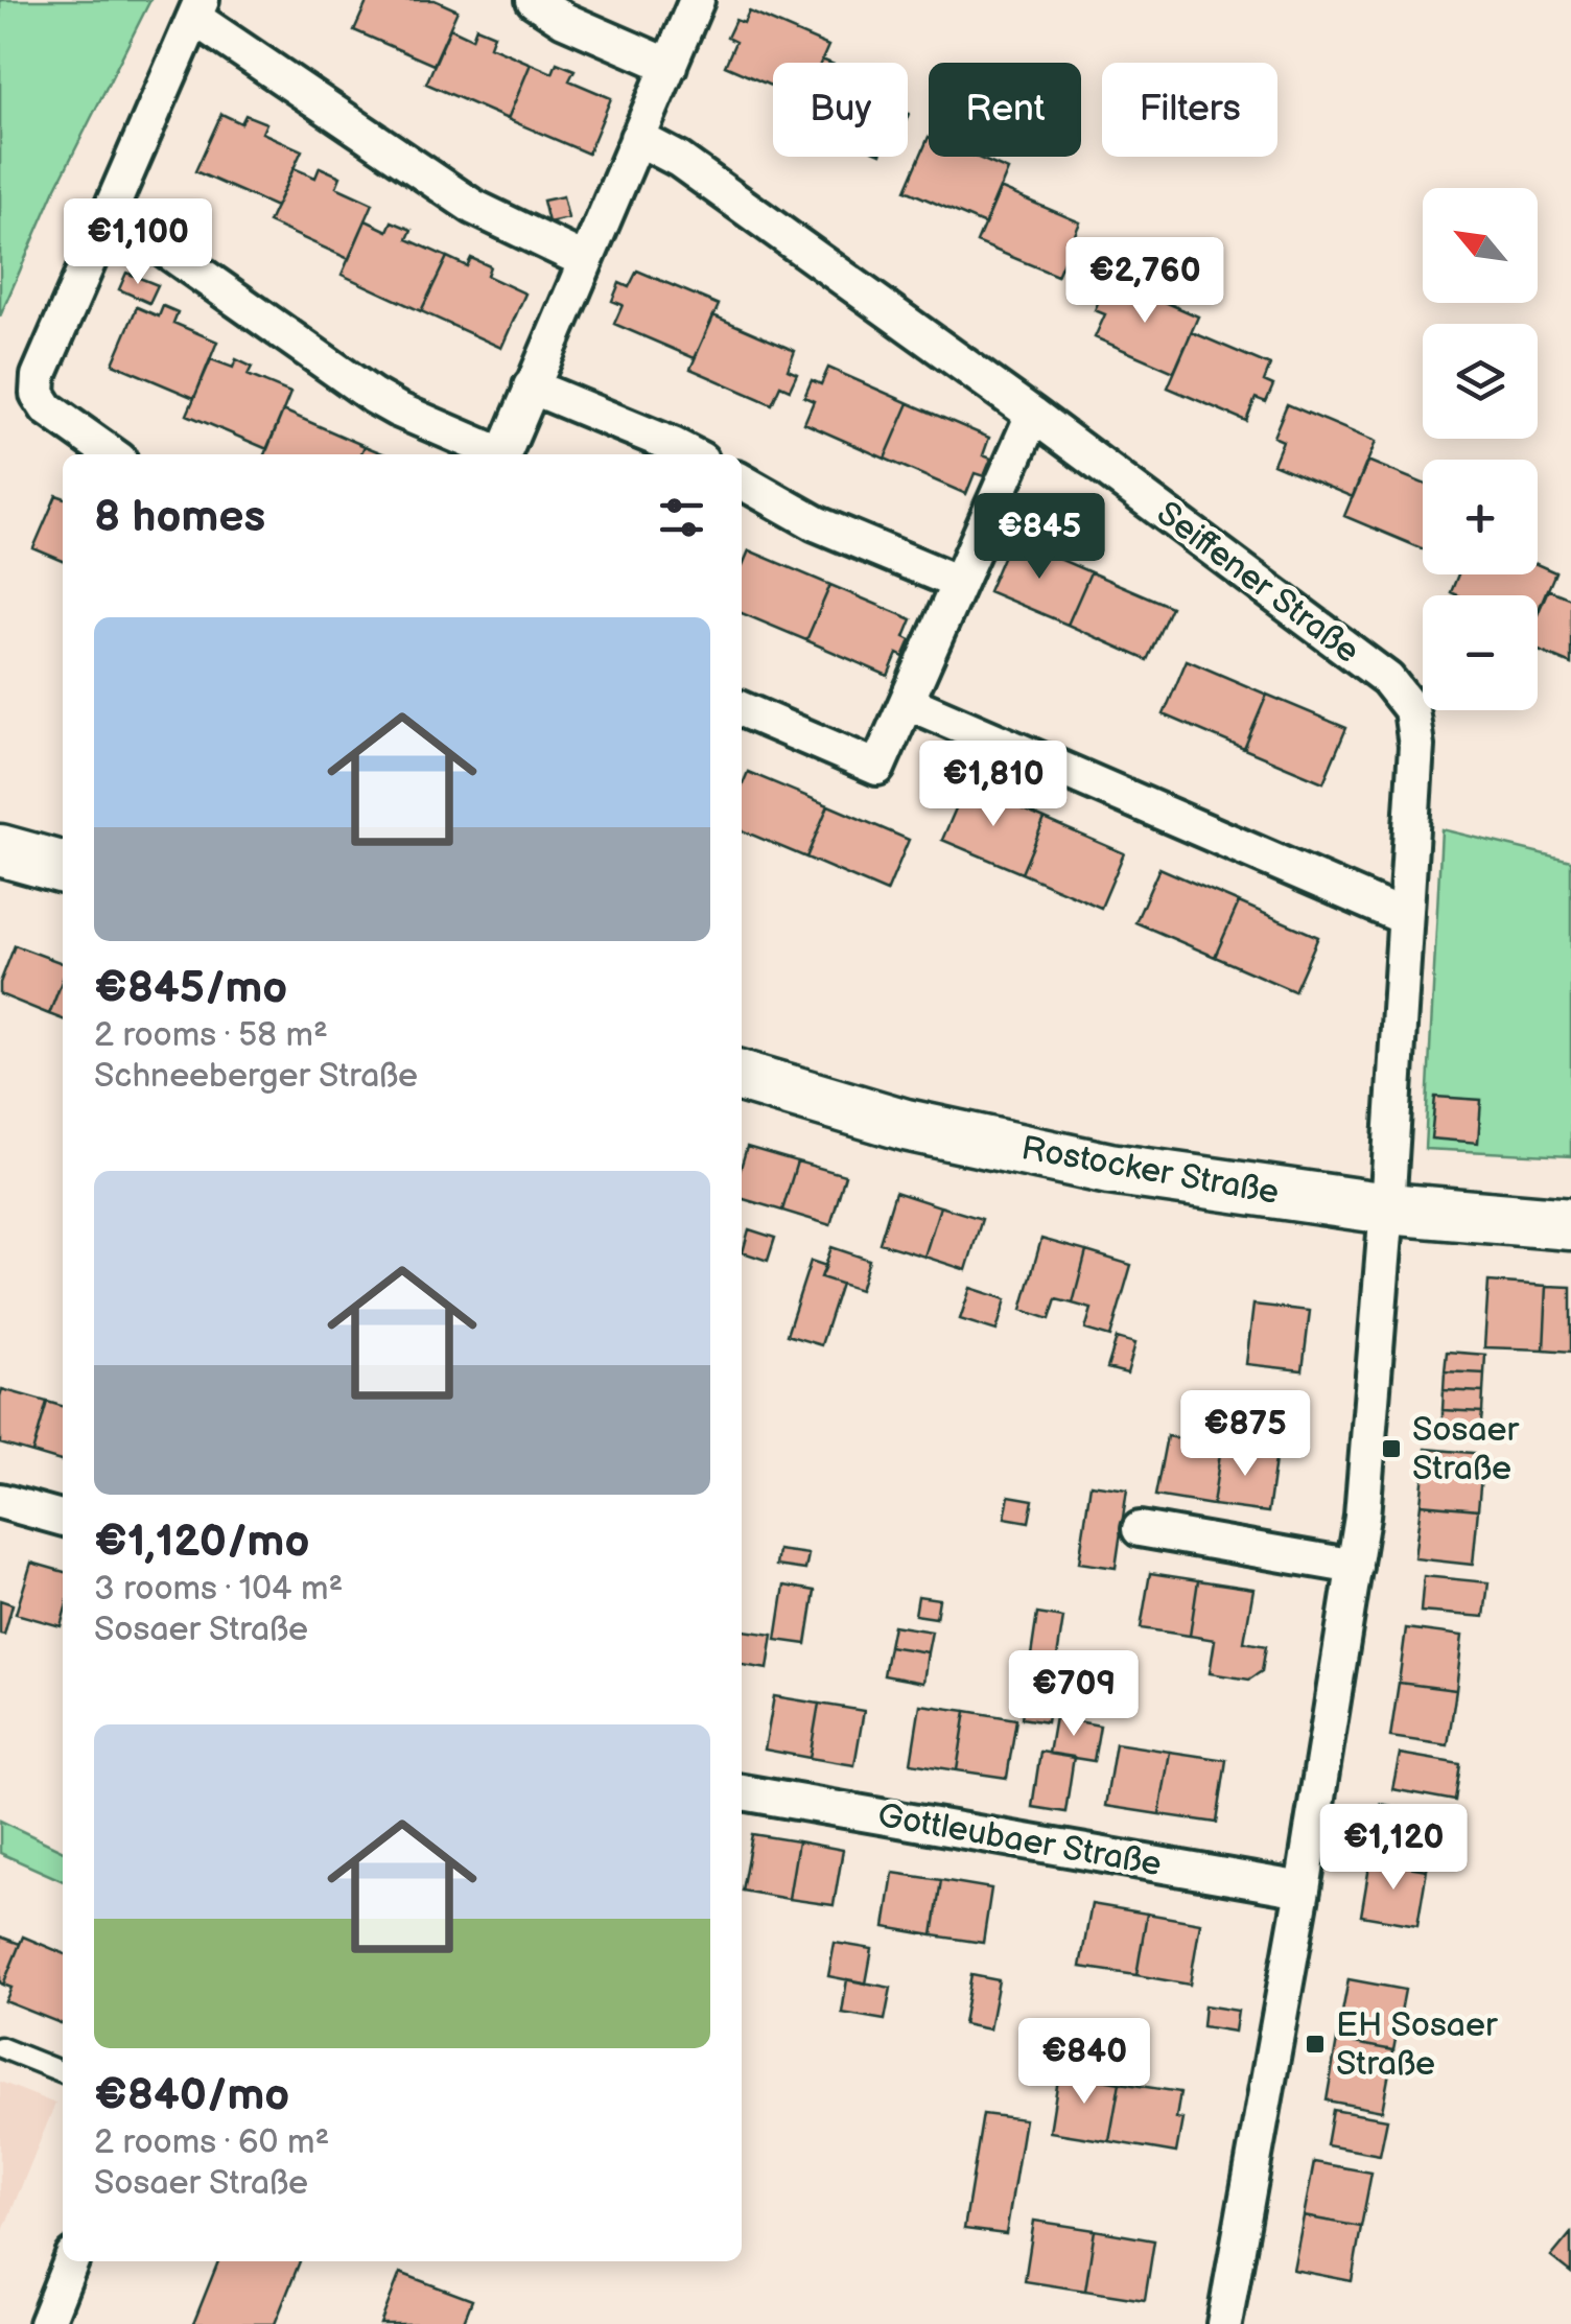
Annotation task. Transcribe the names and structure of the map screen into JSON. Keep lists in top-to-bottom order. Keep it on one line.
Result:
{"streets":{"main road":["Rostocker Straße"],"street":["Seiffener Straße","Gottleubaer Straße"]},"crossings":[["Seiffener Straße","Rostocker Straße"]],"places":{"transit":["Sosaer Straße","EH Sosaer Straße"]},"north":"top left","page":{"chip":["Buy","Rent","Filters"],"map_buttons":["+","−"],"price":["€1,100","€2,760","€845","€1,810","€875","€709","€1,120","€840"],"heading":"8 homes","list":[{"name":"€845/mo","note":"2 rooms · 58 m² · Schneeberger Straße"},{"name":"€1,120/mo","note":"3 rooms · 104 m² · Sosaer Straße"},{"name":"€840/mo","note":"2 rooms · 60 m² · Sosaer Straße"}]}}
